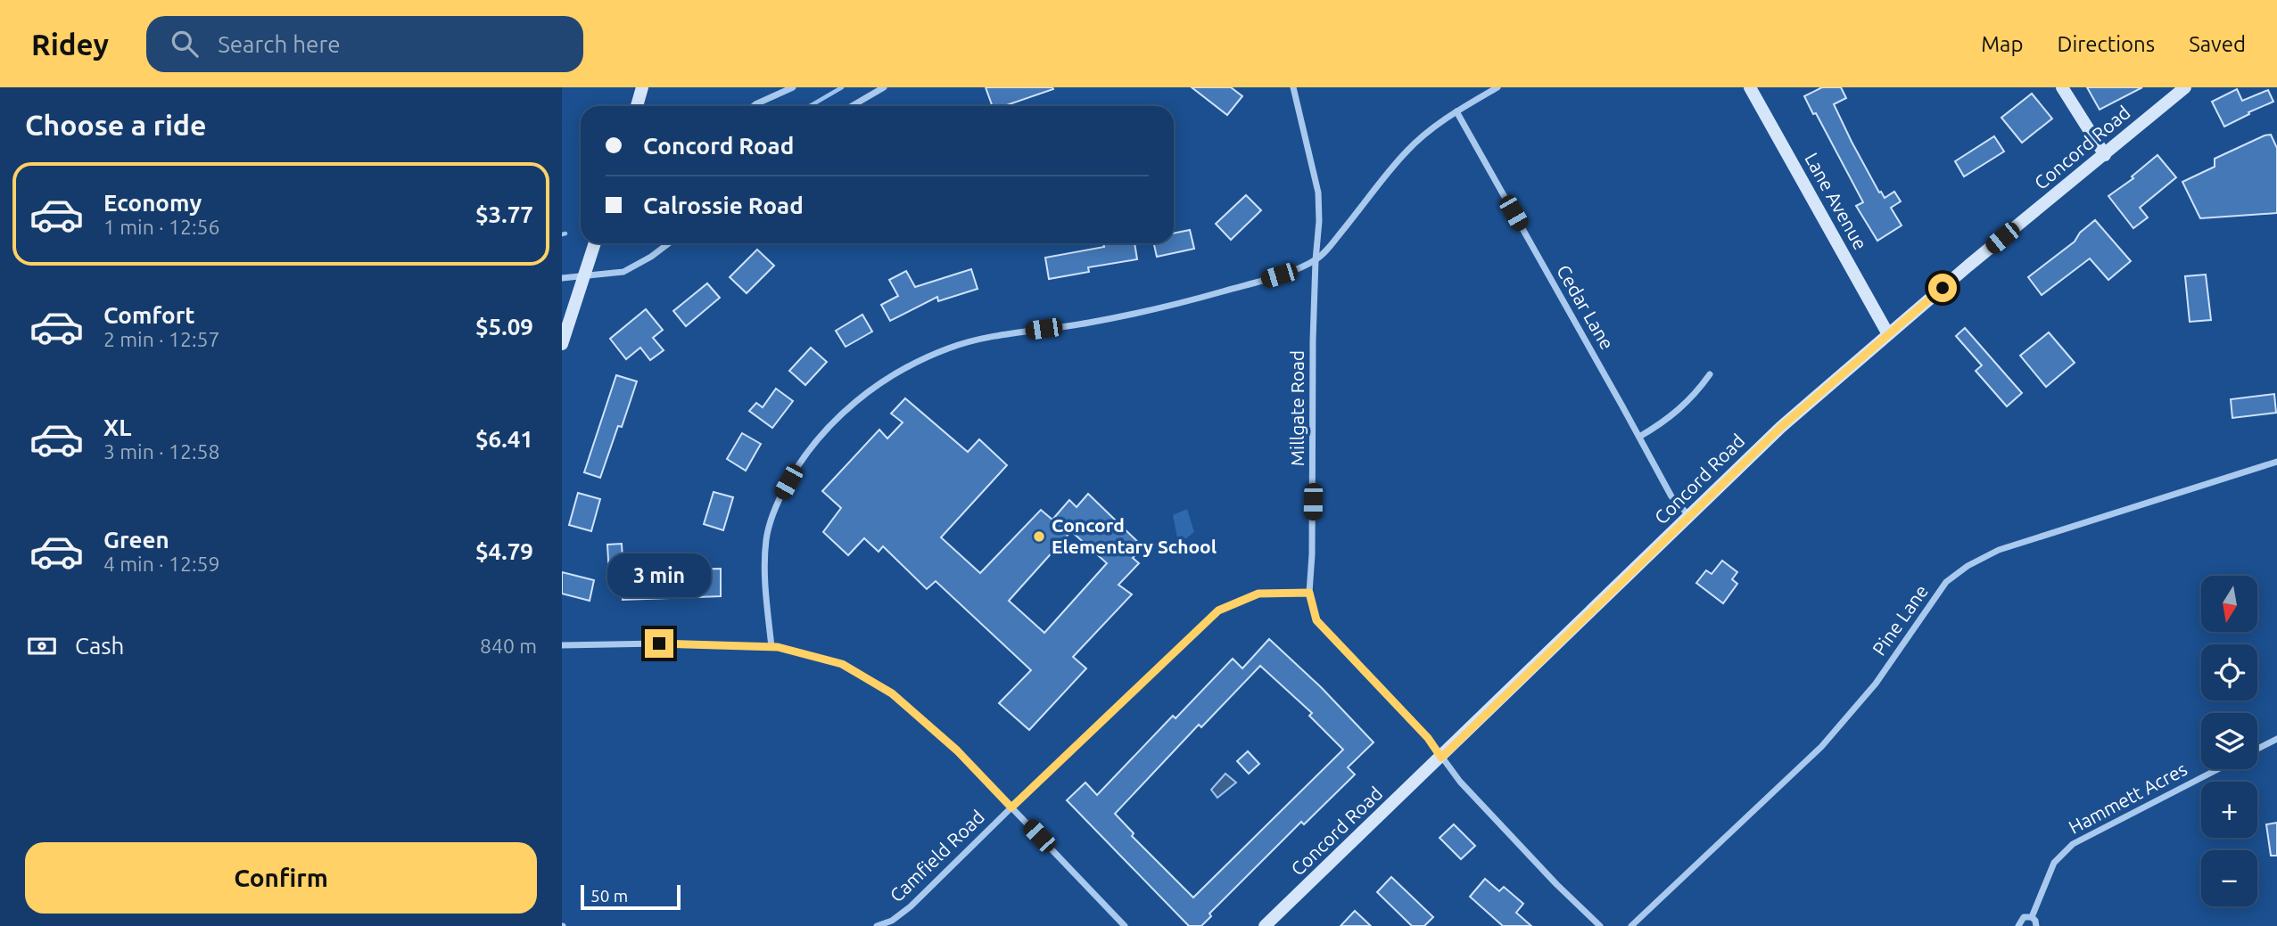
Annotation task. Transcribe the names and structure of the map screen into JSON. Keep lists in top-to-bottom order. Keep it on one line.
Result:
{"streets":{"street":["Concord Road","Lane Avenue","Cedar Lane","Millgate Road","Pine Lane","Hammett Acres","Camfield Road"]},"crossings":[["Concord Road","Lane Avenue"],["Concord Road","Cedar Lane"],["Concord Road","Millgate Road"],["Millgate Road","Camfield Road"]],"places":["Concord Elementary School"],"scale_bar":"50 m","north":"bottom","page":{"header":"Ridey","search":"Search here","nav":["Map","Directions","Saved"],"heading":"Choose a ride","banner":["Concord Road","Calrossie Road"],"list":[{"name":"Economy","note":"1 min · 12:56","value":"$3.77"},{"name":"Comfort","note":"2 min · 12:57","value":"$5.09"},{"name":"XL","note":"3 min · 12:58","value":"$6.41"},{"name":"Green","note":"4 min · 12:59","value":"$4.79"}],"bubble":"3 min","map_buttons":["+","−"],"pay":["Cash","840 m"],"buttons":"Confirm","scale":"50 m"}}
